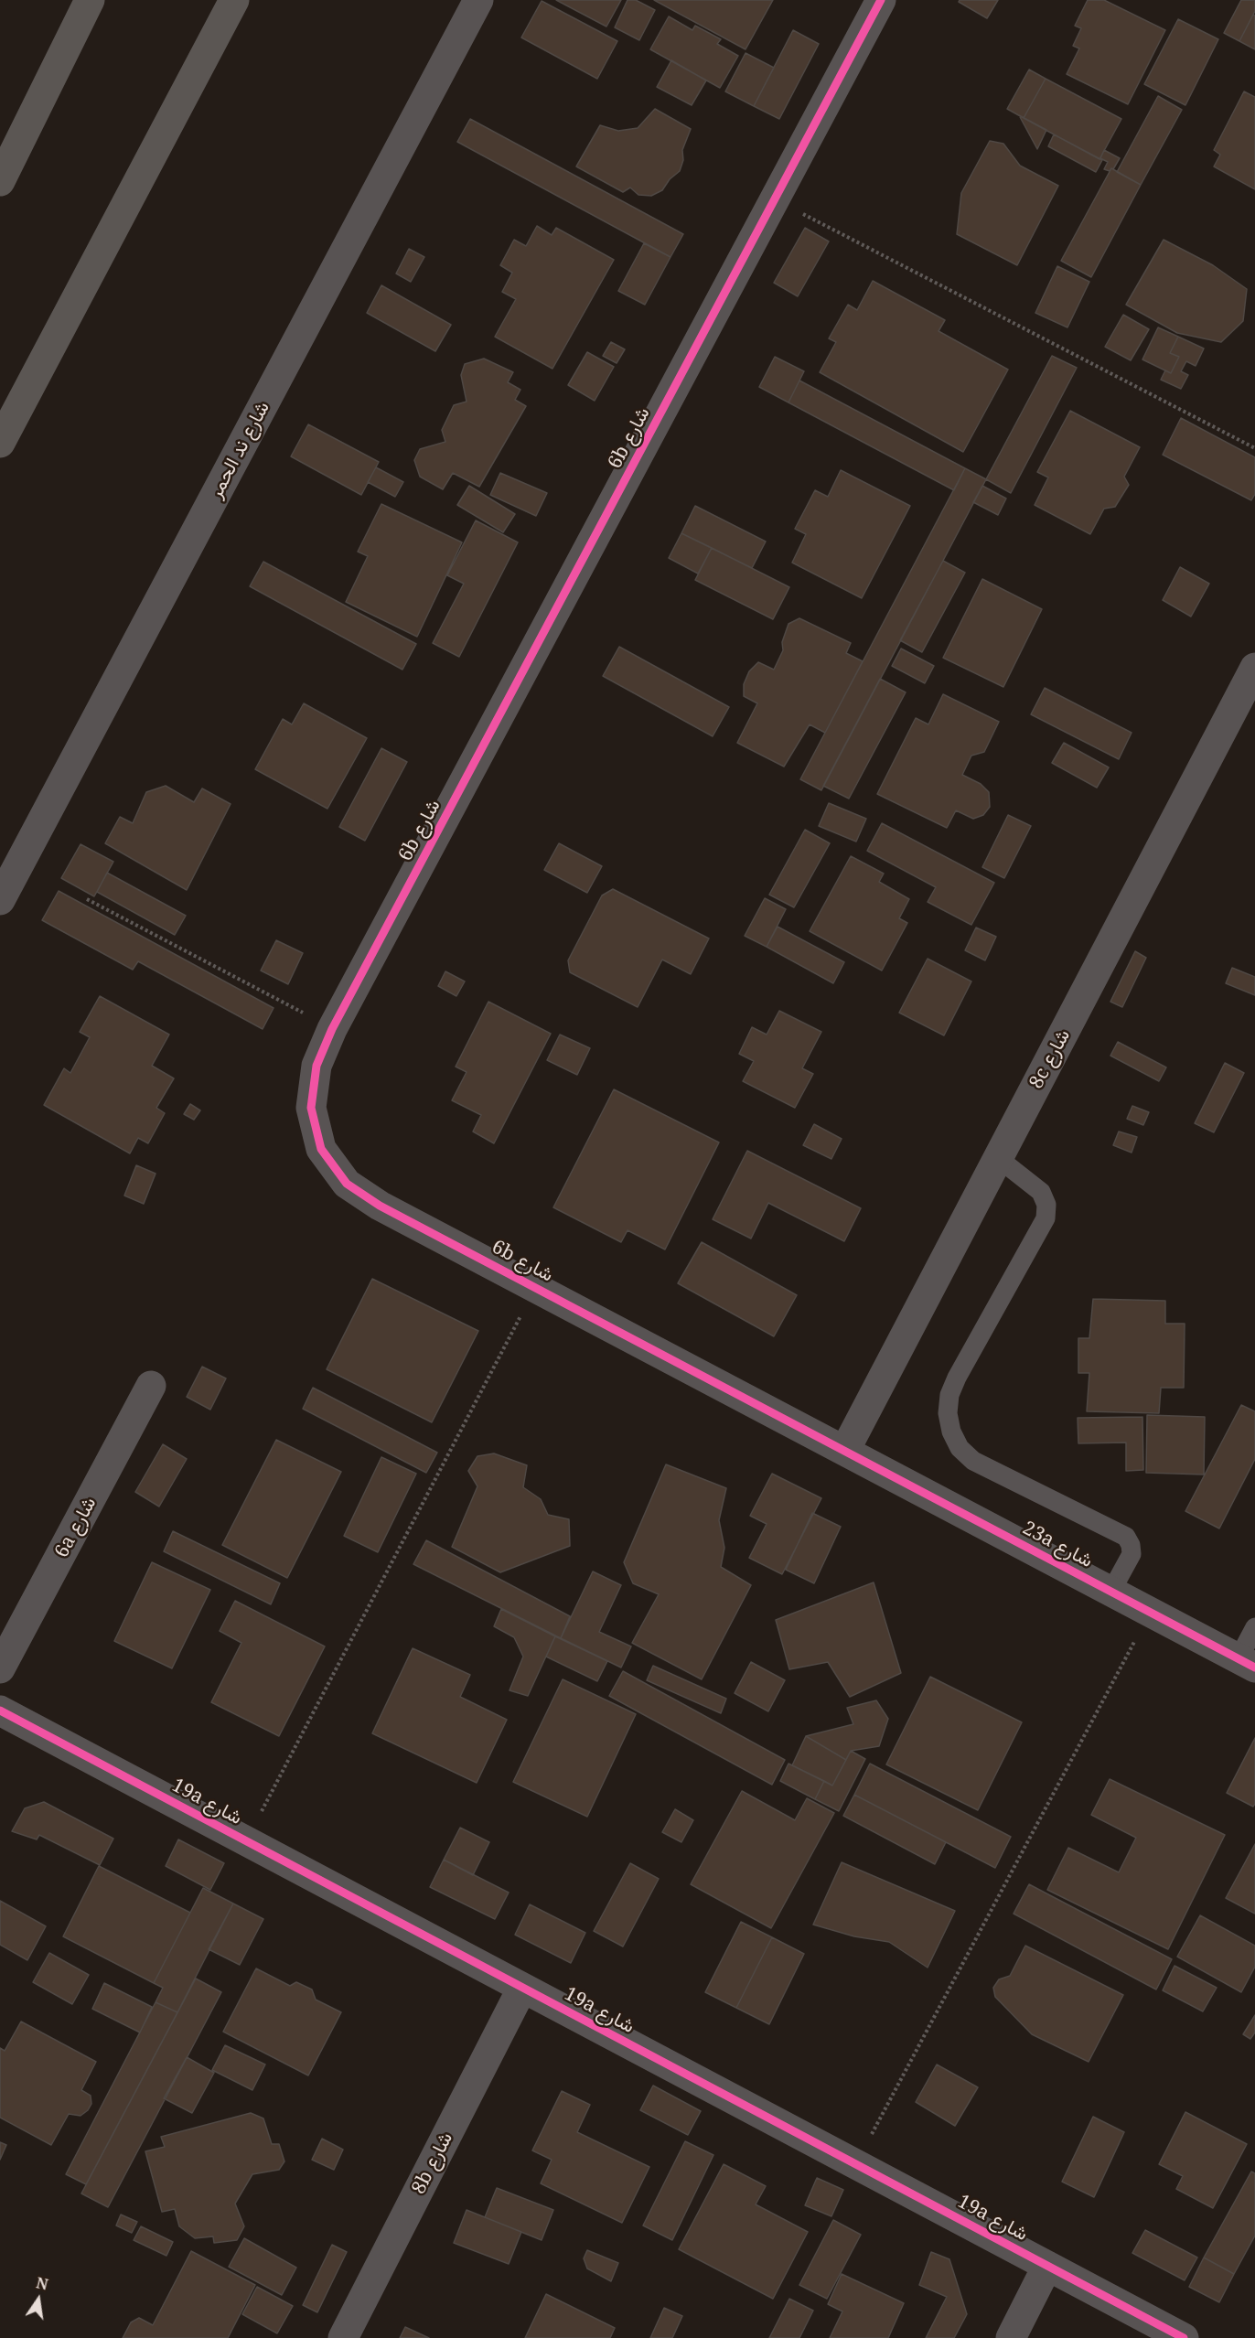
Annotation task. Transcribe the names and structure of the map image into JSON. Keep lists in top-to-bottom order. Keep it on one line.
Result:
{"streets":{"street":["6b شارع","شارع ند الحمر","8c شارع","6a شارع","23a شارع","19a شارع","8b شارع"]},"crossings":[["6b شارع","8c شارع"],["6b شارع","23a شارع"],["8c شارع","23a شارع"],["19a شارع","8b شارع"]],"north":"top"}
